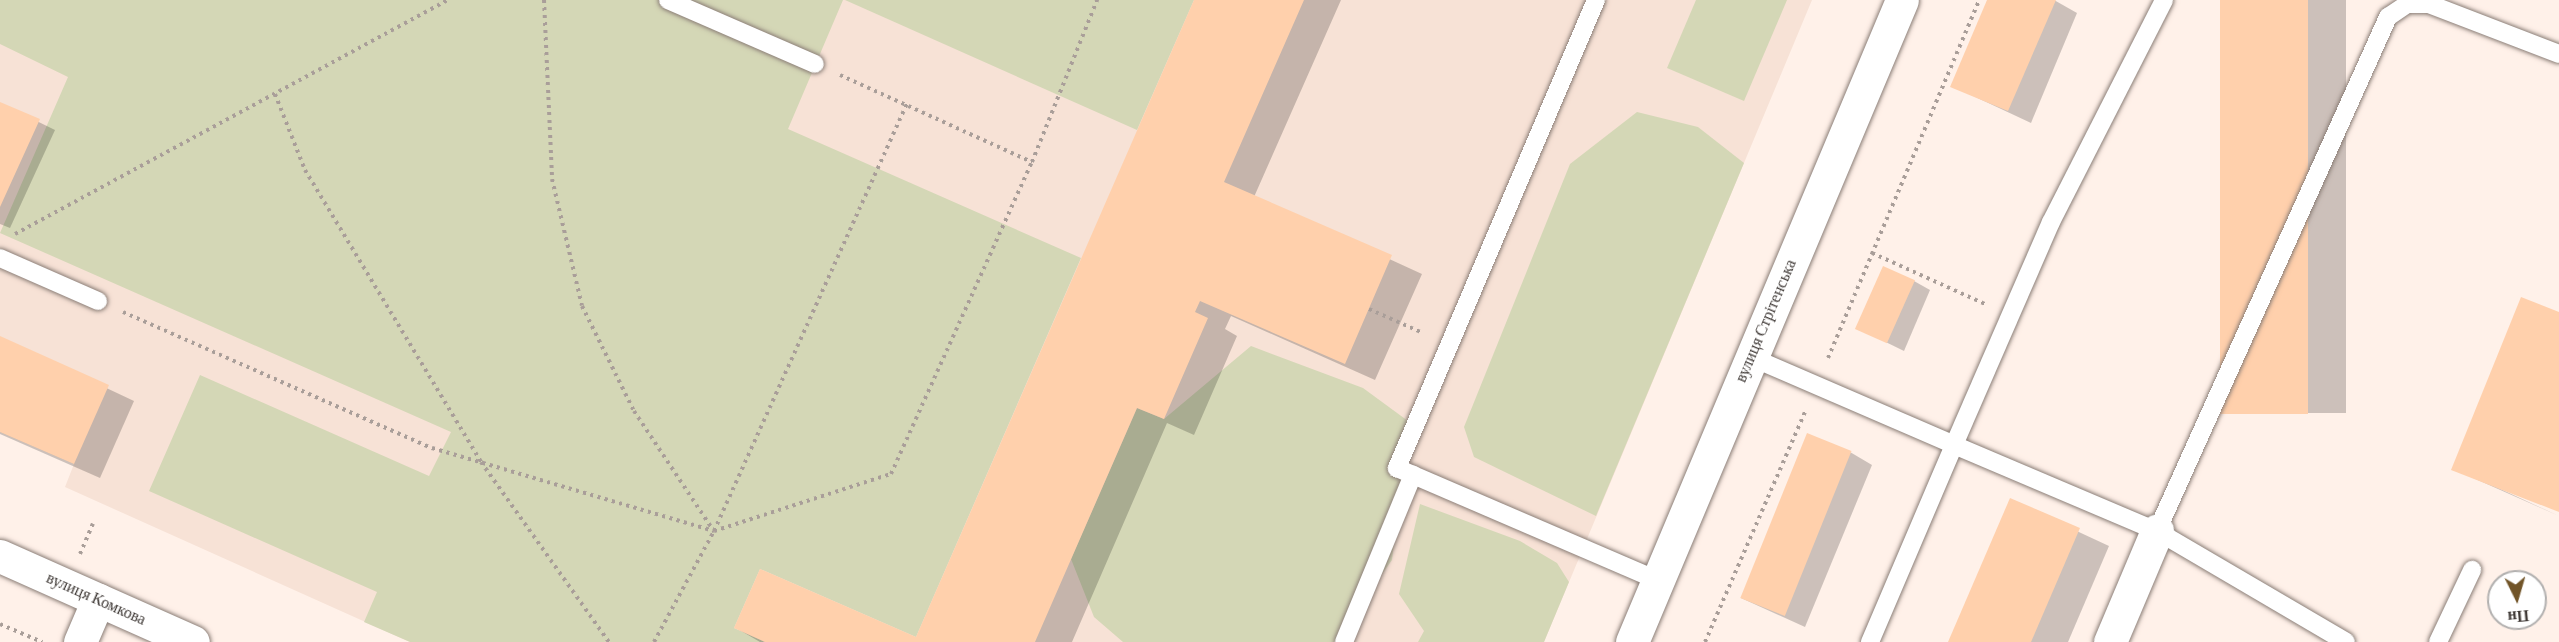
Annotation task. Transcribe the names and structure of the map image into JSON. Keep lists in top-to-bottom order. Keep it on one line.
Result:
{"streets":{"main road":["вулиця Стрітенська","вулиця Комкова"]},"north":"bottom"}
